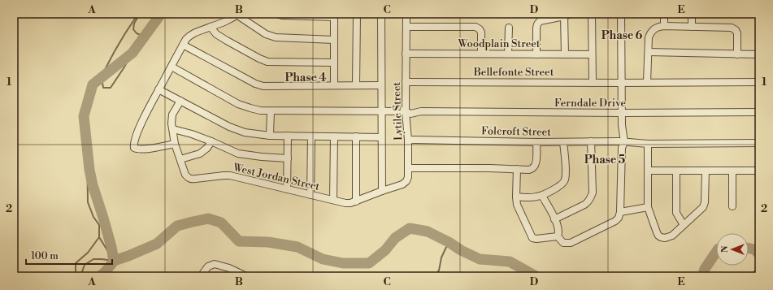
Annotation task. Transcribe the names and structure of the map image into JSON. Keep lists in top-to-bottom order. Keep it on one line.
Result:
{"streets":{"street":["Woodplain Street","Bellefonte Street","Ferndale Drive","Lytile Street","Folcroft Street","West Jordan Street"]},"crossings":[["Woodplain Street","Lytile Street"],["Bellefonte Street","Lytile Street"],["Ferndale Drive","Lytile Street"],["Lytile Street","Folcroft Street"],["Lytile Street","West Jordan Street"]],"districts":["Phase 6","Phase 4","Phase 5"],"scale_bar":"100 m","north":"left","grid":{"columns":["A","B","C","D","E"],"rows":["1","2"]}}
